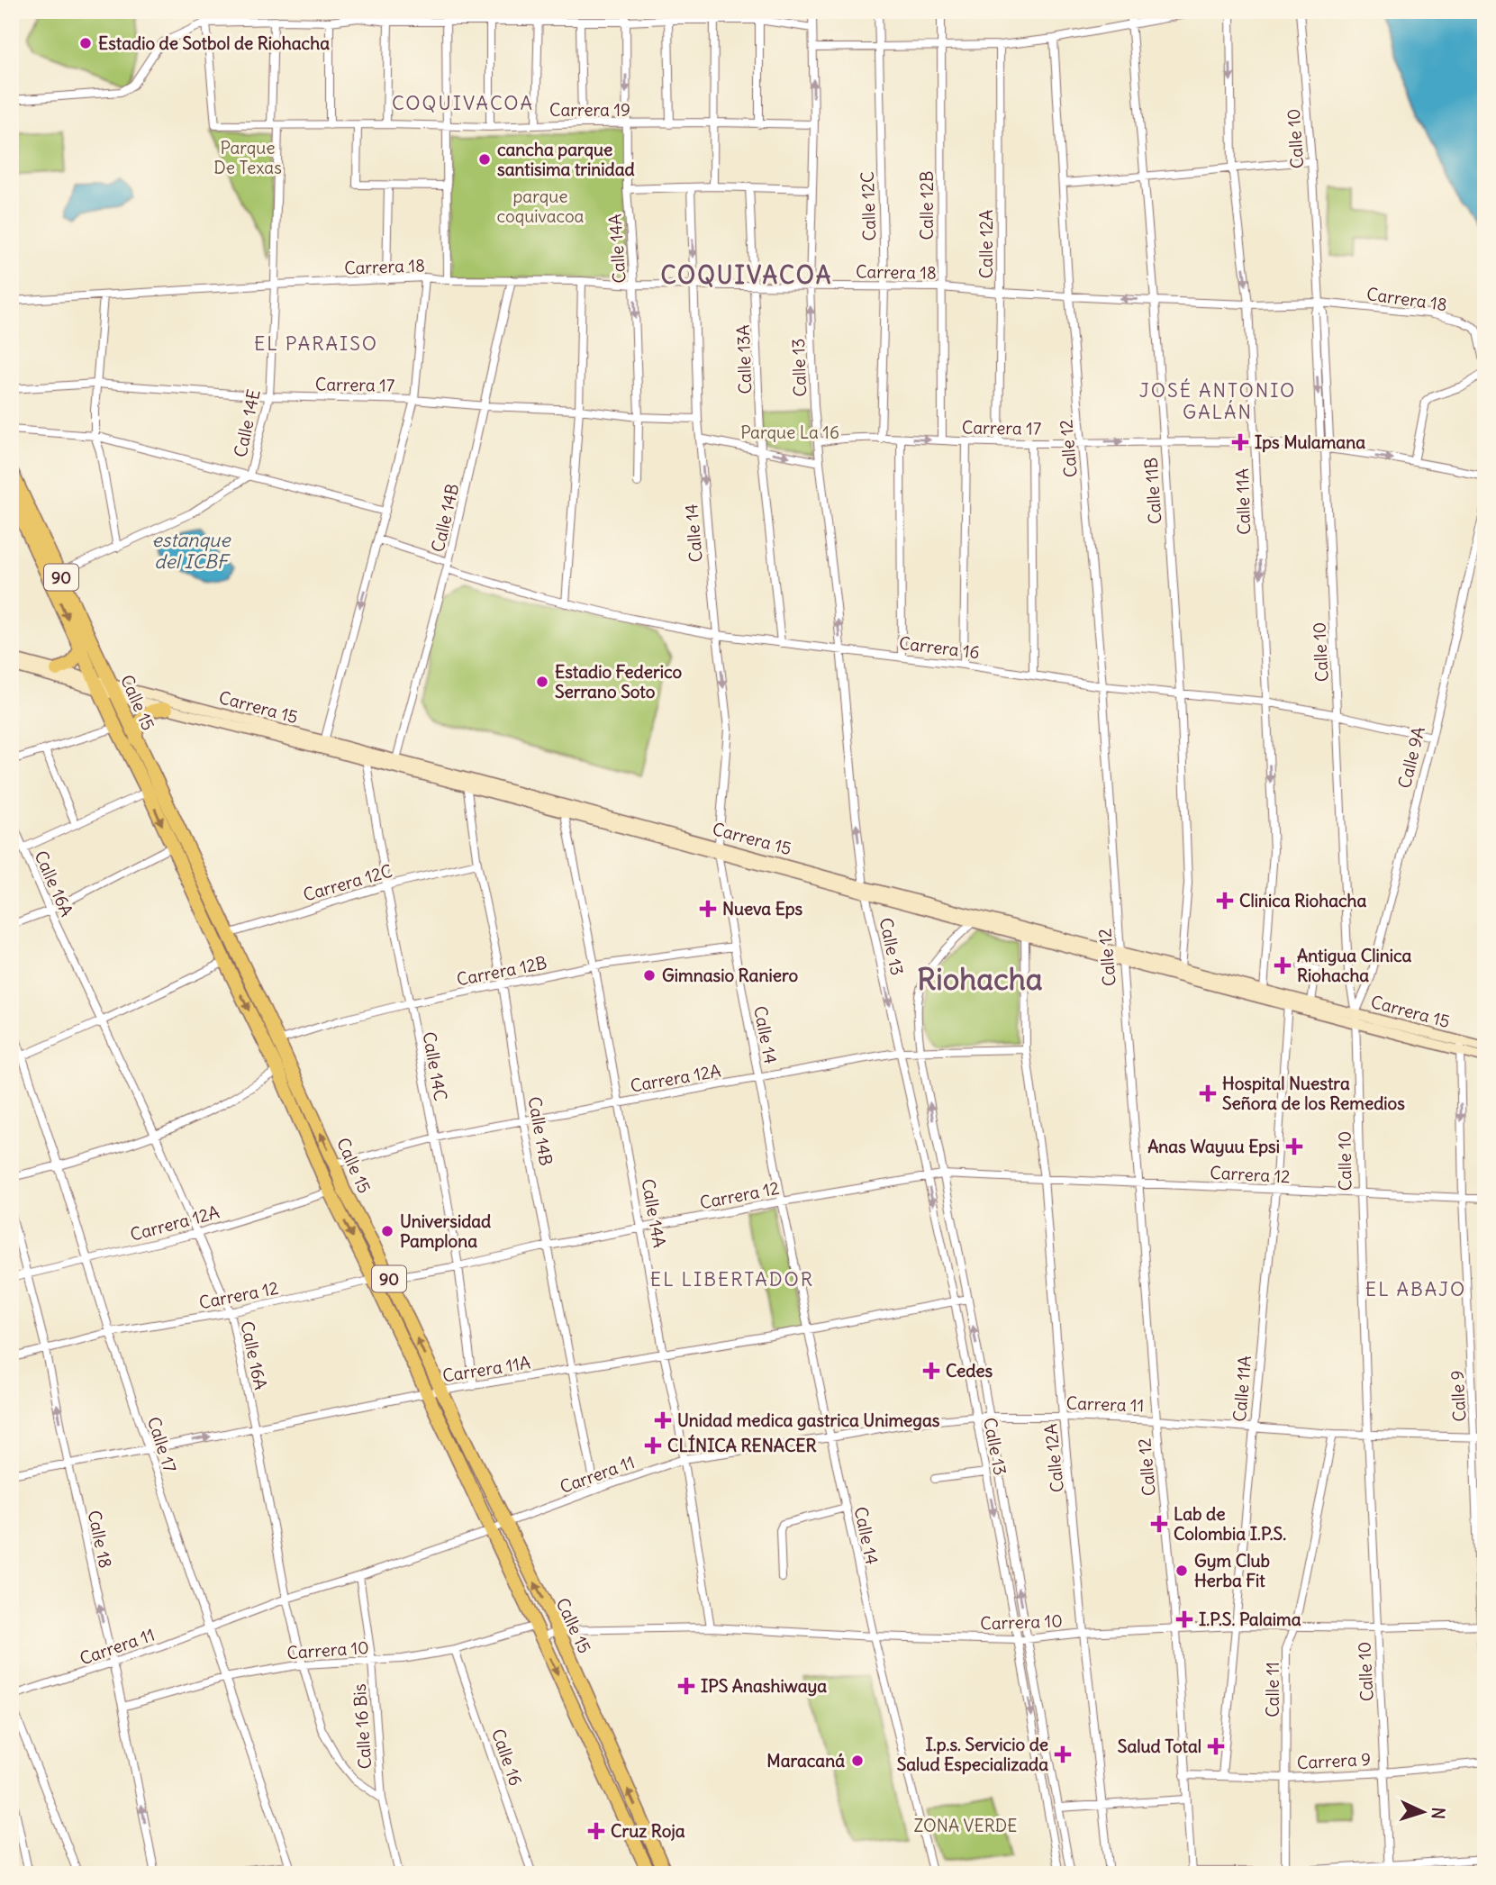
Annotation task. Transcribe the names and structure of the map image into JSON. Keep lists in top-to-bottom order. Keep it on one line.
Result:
{"streets":{"highway":["90","Calle 15"],"main road":["Carrera 15"],"street":["Carrera 19","Calle 10","Calle 12B","Calle 12C","Calle 12A","Calle 14A","Carrera 18","Calle 13A","Calle 13","Carrera 17","Calle 14E","Calle 12","Calle 11B","Calle 11A","Calle 14B","Calle 14","Carrera 16","Calle 9A","Carrera 12C","Calle 16A","Carrera 12B","Calle 14C","Carrera 12A","Carrera 12","Carrera 11A","Calle 9","Carrera 11","Calle 17","Calle 18","Carrera 10","Calle 11","Calle 16 Bis","Calle 16","Carrera 9"]},"crossings":[["Carrera 19","Calle 14A"],["Carrera 19","Calle 13"],["Carrera 19","Calle 14E"],["Calle 10","Carrera 18"],["Calle 10","Carrera 17"],["Calle 10","Carrera 16"],["Calle 10","Carrera 15"],["Calle 10","Calle 9A"],["Calle 10","Carrera 12"],["Calle 10","Carrera 11"],["Calle 10","Carrera 10"],["Calle 10","Carrera 9"],["Calle 12B","Carrera 18"],["Calle 12B","Carrera 17"],["Calle 12C","Carrera 18"],["Calle 12C","Carrera 17"],["Calle 12A","Carrera 18"],["Calle 12A","Carrera 17"],["Calle 12A","Carrera 15"],["Calle 12A","Carrera 12A"],["Calle 12A","Carrera 12"],["Calle 12A","Carrera 11"],["Calle 12A","Carrera 10"],["Calle 14A","Carrera 18"],["Calle 14A","Carrera 17"],["Calle 14A","Carrera 15"],["Calle 14A","Carrera 12B"],["Calle 14A","Carrera 12A"],["Calle 14A","Carrera 12"],["Calle 14A","Carrera 11A"],["Calle 14A","Carrera 11"],["Calle 14A","Carrera 10"],["Carrera 18","Calle 13A"],["Carrera 18","Calle 13"],["Carrera 18","Calle 14E"],["Carrera 18","Calle 12"],["Carrera 18","Calle 11B"],["Carrera 18","Calle 11A"],["Carrera 18","Calle 14B"],["Carrera 18","Calle 14"],["Calle 13A","Carrera 16"],["Calle 13","Carrera 17"],["Calle 13","Carrera 16"],["Calle 13","Carrera 15"],["Calle 13","Carrera 12A"],["Calle 13","Carrera 12"],["Calle 13","Carrera 11A"],["Calle 13","Carrera 11"],["Calle 13","Carrera 10"],["Carrera 17","Calle 14E"],["Carrera 17","Calle 12"],["Carrera 17","Calle 11B"],["Carrera 17","Calle 11A"],["Carrera 17","Calle 14B"],["Carrera 17","Calle 14"],["Calle 14E","Calle 15"],["Calle 12","Carrera 16"],["Calle 12","Carrera 15"],["Calle 12","Carrera 12"],["Calle 12","Carrera 11"],["Calle 12","Carrera 10"],["Calle 12","Carrera 9"],["Calle 11B","Carrera 16"],["Calle 11B","Carrera 15"],["Calle 11A","Carrera 16"],["Calle 11A","Carrera 15"],["Calle 11A","Carrera 12"],["Calle 11A","Carrera 11"],["Calle 11A","Carrera 10"],["Calle 11A","Carrera 9"],["Calle 14B","Carrera 16"],["Calle 14B","Carrera 15"],["Calle 14B","Carrera 12C"],["Calle 14B","Carrera 12B"],["Calle 14B","Carrera 12A"],["Calle 14B","Carrera 12"],["Calle 14B","Carrera 11A"],["Calle 14B","Carrera 11"],["Calle 14","Carrera 16"],["Calle 14","Carrera 15"],["Calle 14","Carrera 12B"],["Calle 14","Carrera 12A"],["Calle 14","Carrera 12"],["Calle 14","Carrera 11A"],["Calle 14","Carrera 11"],["Calle 14","Carrera 10"],["Carrera 16","Calle 9A"],["Calle 15","Carrera 15"],["Calle 15","Carrera 12C"],["Calle 15","Carrera 12B"],["Calle 15","Carrera 12A"],["Calle 15","Carrera 12"],["Calle 15","Carrera 11A"],["Calle 15","Carrera 11"],["Calle 15","Carrera 10"],["Carrera 15","Calle 9A"],["Carrera 15","Calle 14C"],["Carrera 15","Calle 9"],["Carrera 12C","Calle 14C"],["Calle 16A","Carrera 12A"],["Calle 16A","Carrera 12"],["Calle 16A","Carrera 11A"],["Calle 16A","Carrera 11"],["Calle 16A","Carrera 10"],["Calle 16A","Calle 16 Bis"],["Carrera 12B","Calle 14C"],["Calle 14C","Carrera 12A"],["Calle 14C","Carrera 12"],["Calle 14C","Carrera 11A"],["Carrera 12A","Calle 17"],["Carrera 12A","Calle 18"],["Carrera 12","Calle 9"],["Carrera 12","Calle 17"],["Carrera 12","Calle 18"],["Carrera 11A","Calle 17"],["Carrera 11A","Calle 18"],["Calle 9","Carrera 11"],["Calle 9","Carrera 10"],["Carrera 11","Calle 17"],["Carrera 11","Calle 18"],["Carrera 11","Calle 11"],["Carrera 11","Calle 16 Bis"],["Calle 17","Carrera 10"],["Calle 18","Carrera 10"],["Carrera 10","Calle 11"],["Carrera 10","Calle 16 Bis"],["Carrera 10","Calle 16"],["Calle 11","Carrera 9"]],"one_way":["Calle 11A","Calle 18"],"districts":["COQUIVACOA","COQUIVACOA","EL PARAISO","JOSÉ ANTONIO GALÁN","Riohacha","EL LIBERTADOR","EL ABAJO"],"water":["estanque del ICBF"],"parks":["Parque De Texas","parque coquivacoa","Parque La 16","ZONA VERDE"],"places":{"other":["Estadio de Sotbol de Riohacha","cancha parque santisima trinidad","Estadio Federico Serrano Soto","Gimnasio Raniero","Universidad Pamplona","Gym Club Herba Fit","Maracaná"],"health":["Ips Mulamana","Clinica Riohacha","Nueva Eps","Antigua Clinica Riohacha","Hospital Nuestra Señora de los Remedios","Anas Wayuu Epsi","Cedes","Unidad medica gastrica Unimegas","CLÍNICA RENACER","Lab de Colombia I.P.S.","I.P.S. Palaima","IPS Anashiwaya","Salud Total","I.p.s. Servicio de Salud Especializada","Cruz Roja"]},"north":"right"}
